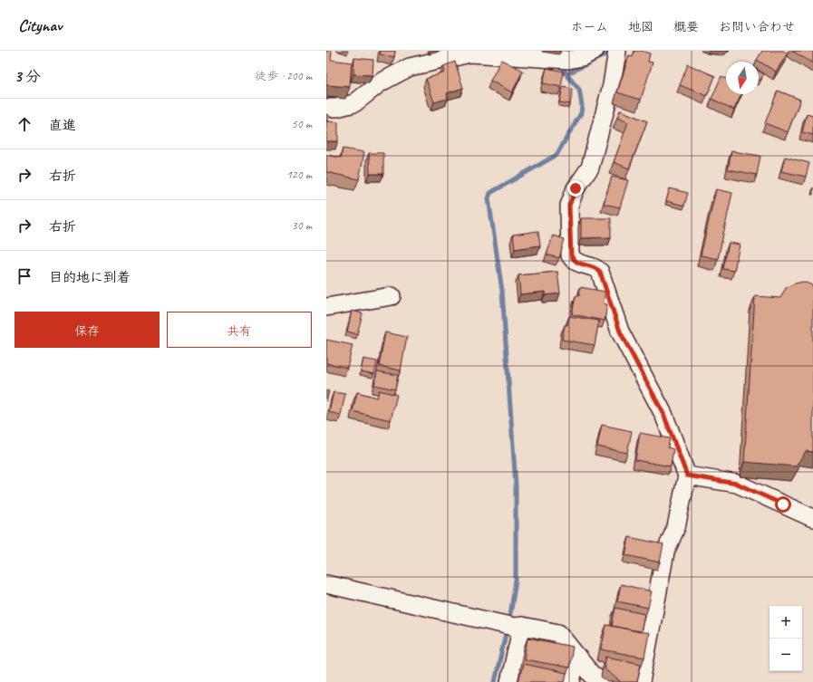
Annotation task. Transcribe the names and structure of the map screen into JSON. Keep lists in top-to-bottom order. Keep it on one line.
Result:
{"north":"bottom","page":{"header":"Citynav","nav":["ホーム","地図","概要","お問い合わせ"],"heading":["3 分","徒歩 · 200 m"],"list":[["直進","50 m"],["右折","120 m"],["右折","30 m"],"目的地に到着"],"buttons":["保存","共有"],"map_buttons":["+","−"]}}
